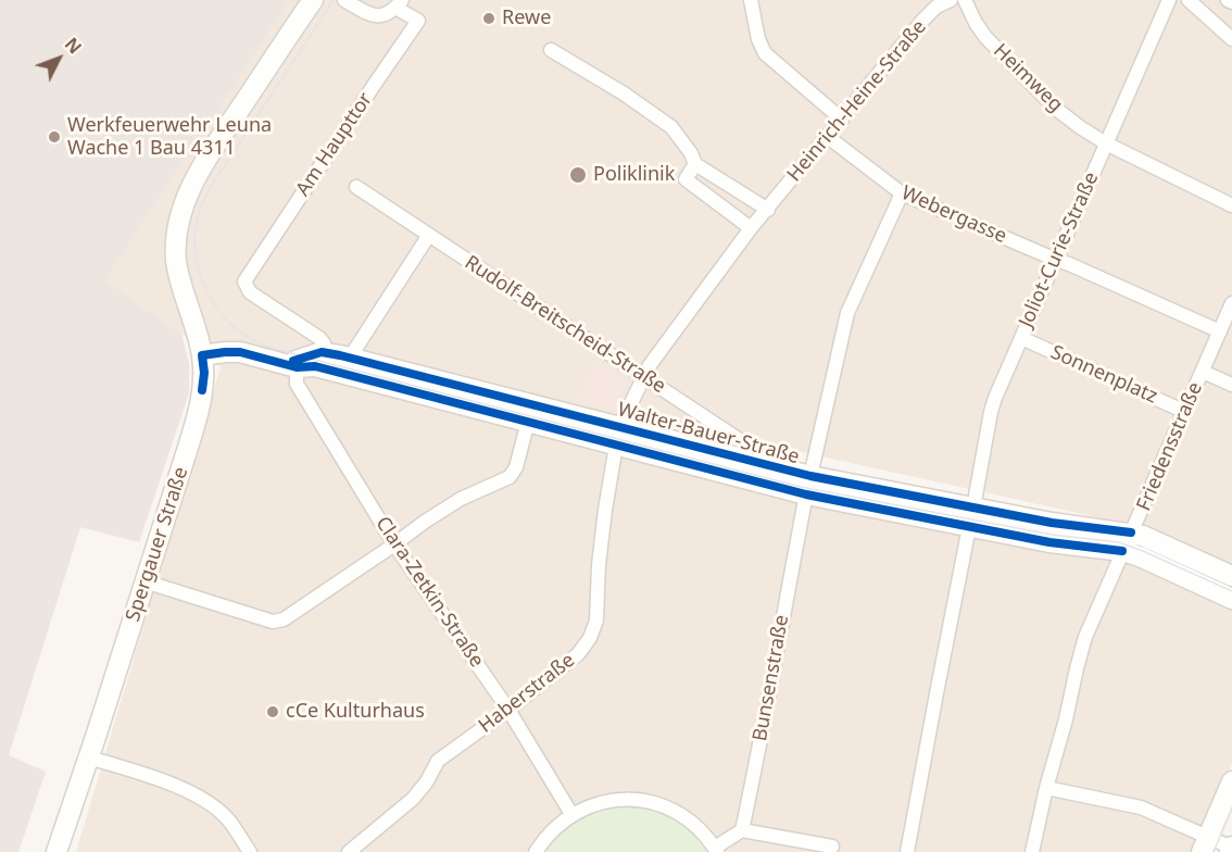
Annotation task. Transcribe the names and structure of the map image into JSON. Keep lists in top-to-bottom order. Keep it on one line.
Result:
{"streets":{"street":["Heimweg","Heinrich-Heine-Straße","Am Haupttor","Webergasse","Joliot-Curie-Straße","Rudolf-Breitscheid-Straße","Sonnenplatz","Walter-Bauer-Straße","Friedensstraße","Spergauer Straße","Clara-Zetkin-Straße","Bunsenstraße","Haberstraße"]},"crossings":[["Heimweg","Joliot-Curie-Straße"],["Heinrich-Heine-Straße","Webergasse"],["Heinrich-Heine-Straße","Rudolf-Breitscheid-Straße"],["Heinrich-Heine-Straße","Walter-Bauer-Straße"],["Heinrich-Heine-Straße","Haberstraße"],["Am Haupttor","Walter-Bauer-Straße"],["Webergasse","Joliot-Curie-Straße"],["Webergasse","Bunsenstraße"],["Joliot-Curie-Straße","Sonnenplatz"],["Joliot-Curie-Straße","Walter-Bauer-Straße"],["Rudolf-Breitscheid-Straße","Walter-Bauer-Straße"],["Sonnenplatz","Friedensstraße"],["Walter-Bauer-Straße","Friedensstraße"],["Walter-Bauer-Straße","Spergauer Straße"],["Walter-Bauer-Straße","Clara-Zetkin-Straße"],["Walter-Bauer-Straße","Bunsenstraße"],["Walter-Bauer-Straße","Haberstraße"],["Clara-Zetkin-Straße","Haberstraße"]],"places":["Rewe","Werkfeuerwehr Leuna Wache 1 Bau 4311","Poliklinik","cCe Kulturhaus"],"north":"top right"}
